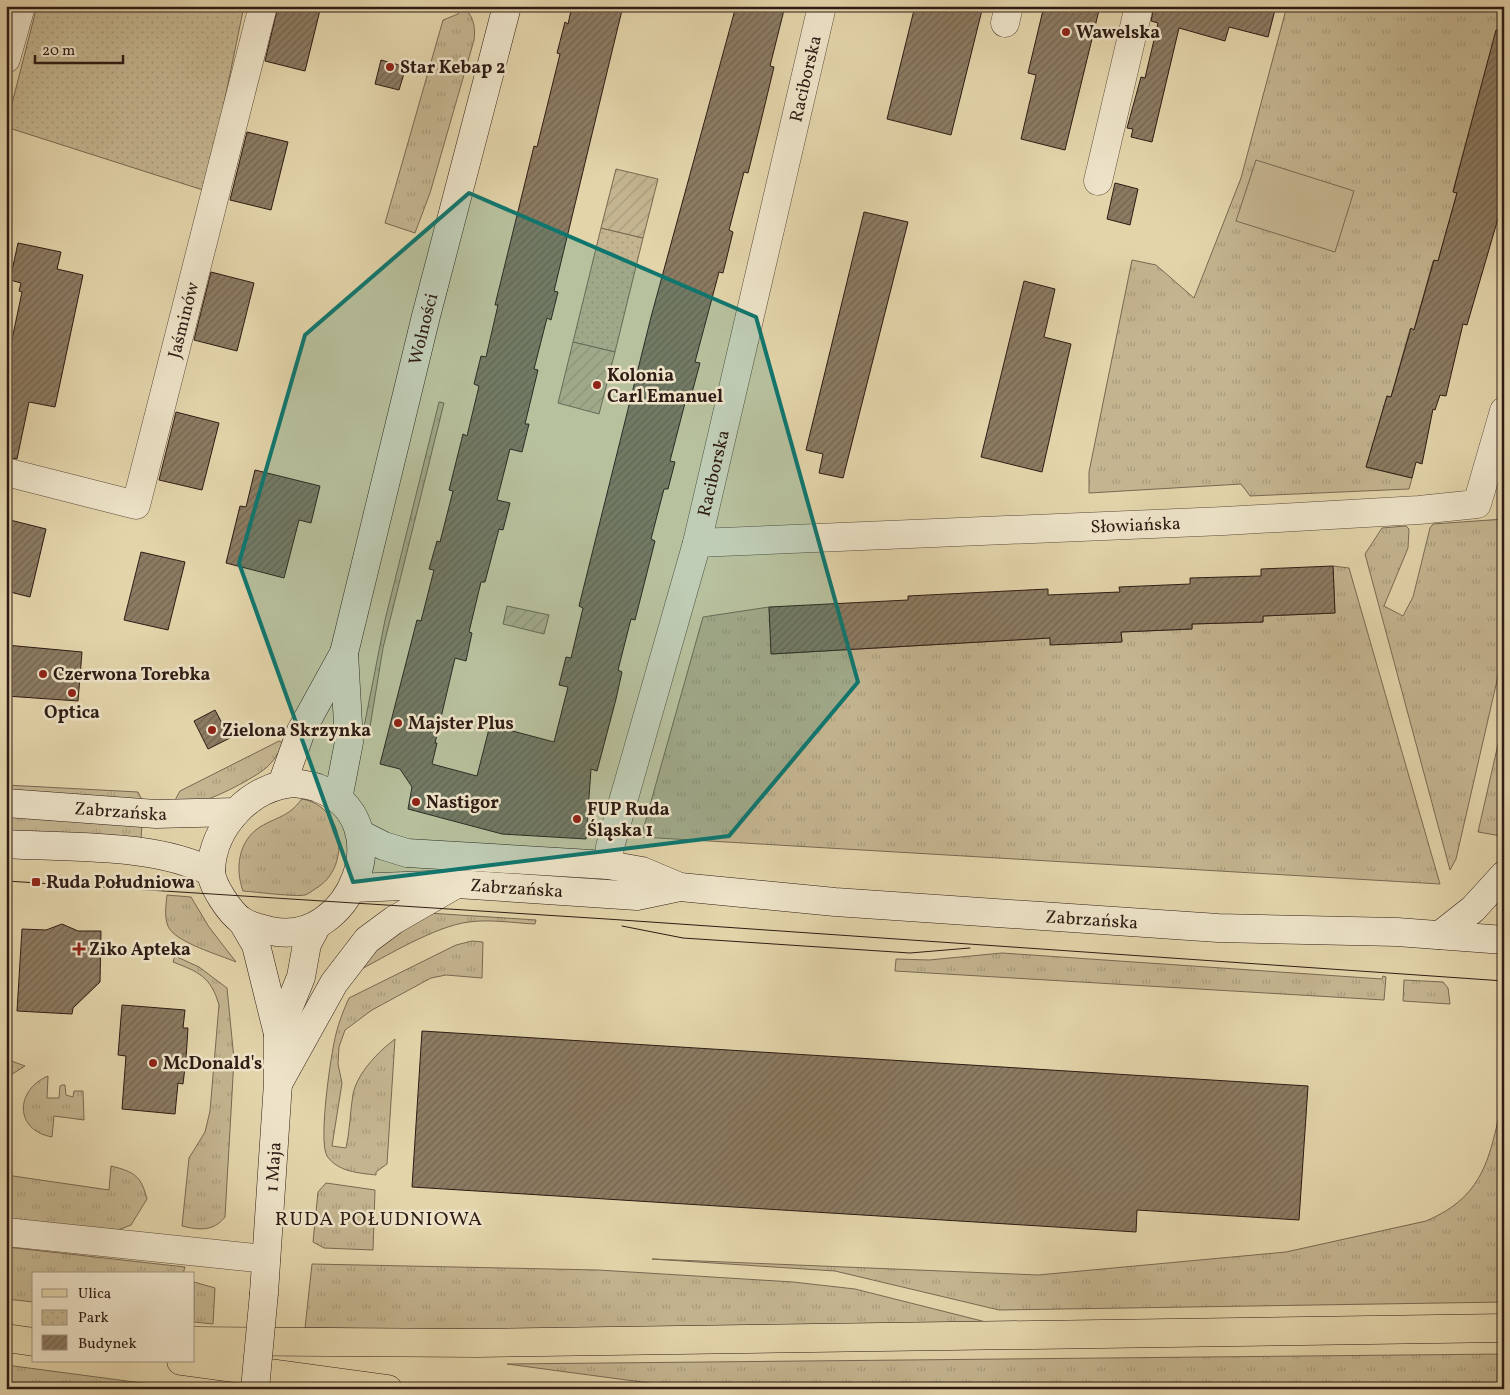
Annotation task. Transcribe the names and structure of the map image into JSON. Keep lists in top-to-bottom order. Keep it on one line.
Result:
{"streets":{"street":["Raciborska","Jaśminów","Wolności","Słowiańska","Zabrzańska","1 Maja"]},"crossings":[["Raciborska","Słowiańska"],["Raciborska","Zabrzańska"],["Wolności","Zabrzańska"],["Wolności","1 Maja"],["Zabrzańska","1 Maja"]],"districts":["RUDA POŁUDNIOWA"],"places":{"other":["Wawelska","Star Kebap 2","Kolonia Carl Emanuel","Czerwona Torebka","Optica","Majster Plus","Zielona Skrzynka","Nastigor","FUP Ruda Śląska 1","McDonald's"],"transit":["Ruda Południowa"],"health":["Ziko Apteka"]},"legend":["Ulica","Park","Budynek"],"scale_bar":"20 m"}
